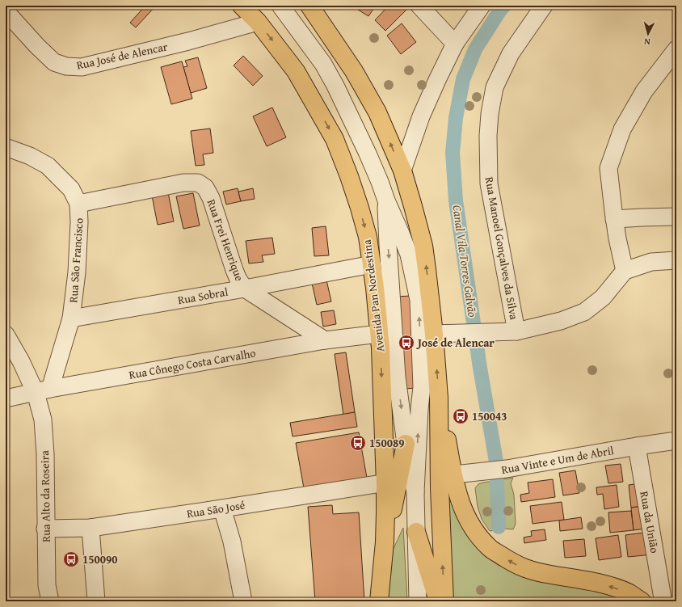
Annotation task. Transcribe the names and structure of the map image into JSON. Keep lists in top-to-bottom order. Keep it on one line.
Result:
{"streets":{"highway":["Avenida Pan Nordestina"],"street":["Rua José de Alencar","Rua Frei Henrique","Rua Manoel Gonçalves da Silva","Rua São Francisco","Rua Sobral","Rua Cônego Costa Carvalho","Rua Vinte e Um de Abril","Rua Alto da Roseira","Rua São José","Rua da União"]},"crossings":[["Rua José de Alencar","Avenida Pan Nordestina"],["Rua Frei Henrique","Rua São Francisco"],["Rua Frei Henrique","Rua Sobral"],["Rua Frei Henrique","Rua Cônego Costa Carvalho"],["Rua São Francisco","Rua Sobral"],["Rua São Francisco","Rua Cônego Costa Carvalho"],["Rua São Francisco","Rua Alto da Roseira"],["Rua Sobral","Avenida Pan Nordestina"],["Avenida Pan Nordestina","Rua Cônego Costa Carvalho"],["Avenida Pan Nordestina","Rua São José"],["Rua Cônego Costa Carvalho","Rua Alto da Roseira"],["Rua Vinte e Um de Abril","Rua da União"],["Rua Alto da Roseira","Rua São José"]],"water":["Canal Vila Torres Galvão"],"places":{"bus stop":["José de Alencar","150043","150089","150090"]},"north":"bottom"}
